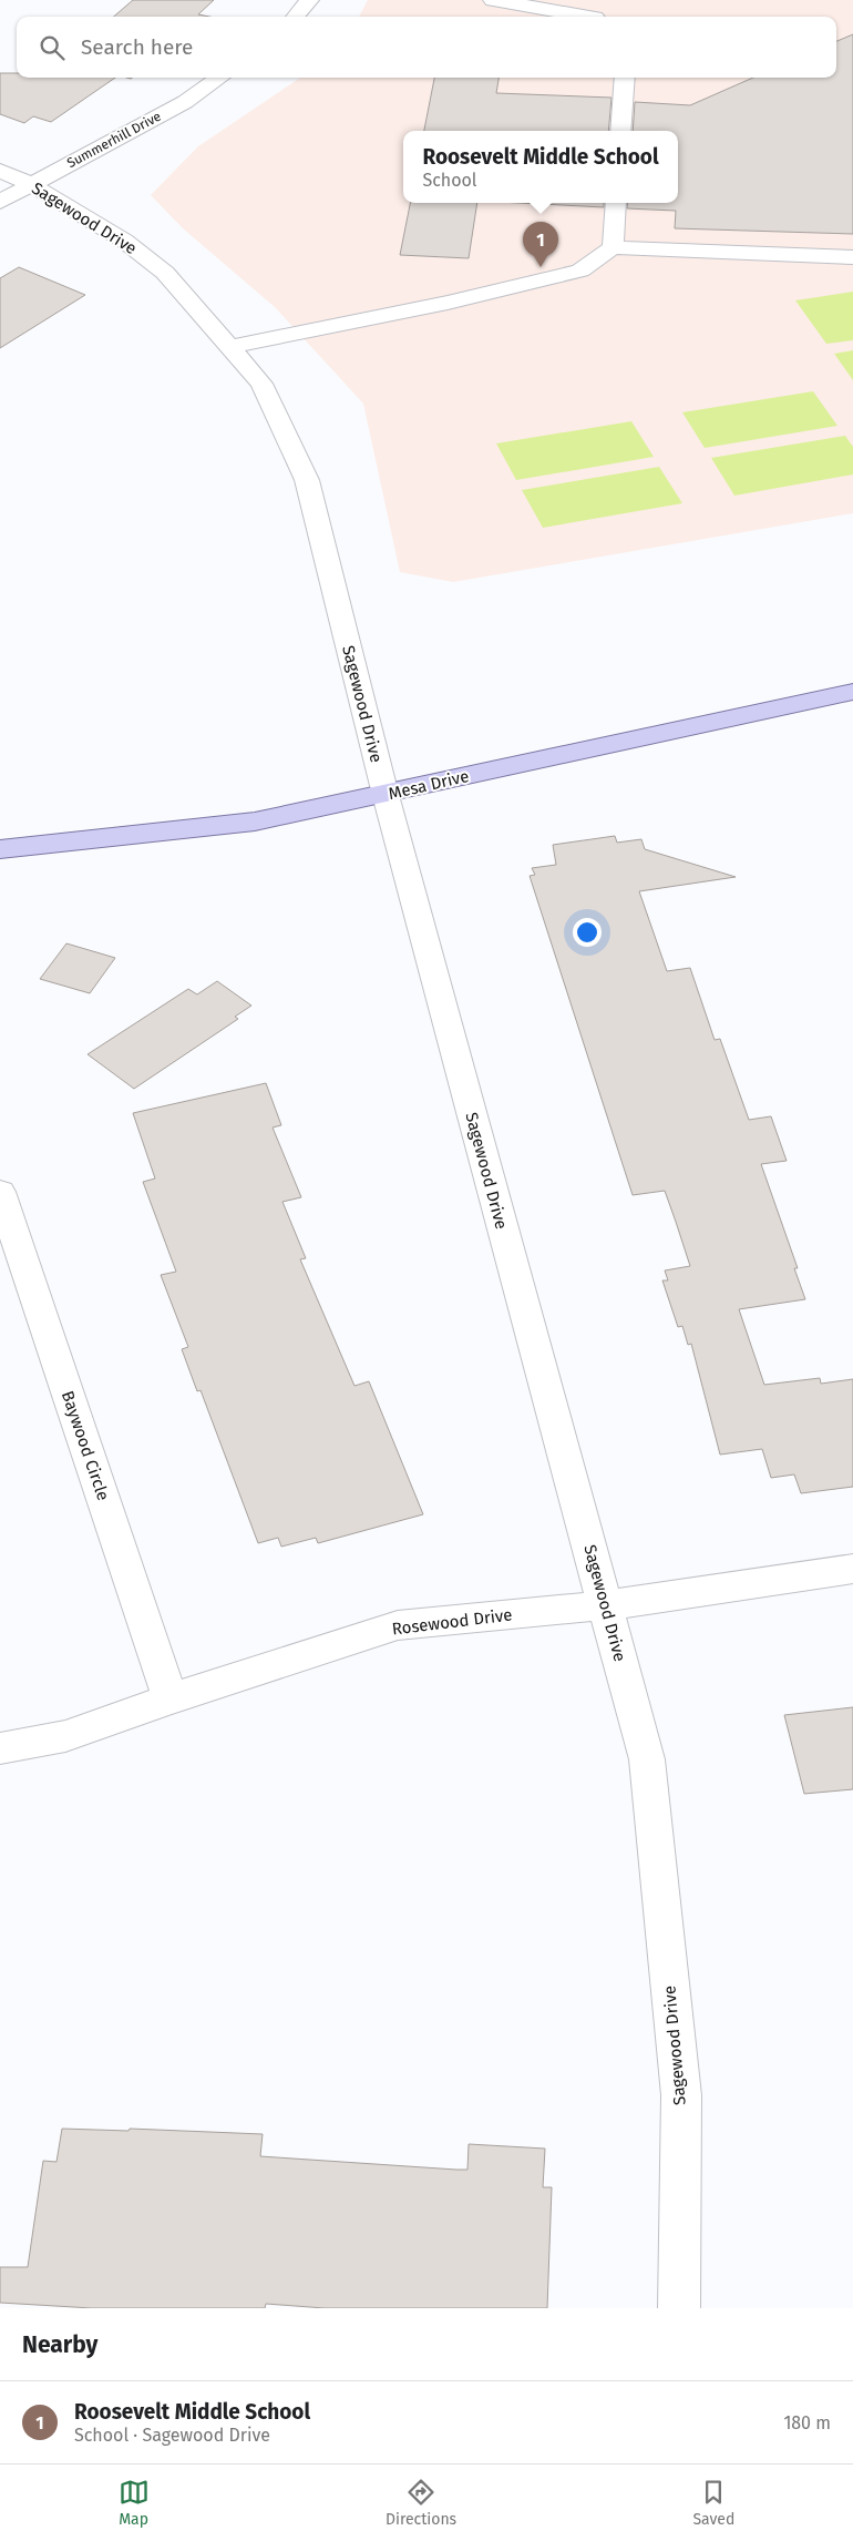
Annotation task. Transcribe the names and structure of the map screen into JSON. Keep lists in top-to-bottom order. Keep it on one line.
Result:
{"streets":{"main road":["Mesa Drive"],"street":["Summerhill Drive","Sagewood Drive","Baywood Circle","Rosewood Drive"]},"crossings":[["Summerhill Drive","Sagewood Drive"],["Sagewood Drive","Mesa Drive"],["Sagewood Drive","Rosewood Drive"],["Baywood Circle","Rosewood Drive"]],"page":{"search":"Search here","popup":["Roosevelt Middle School","School"],"pins":"1","heading":"Nearby","list":[{"mark":"1","name":"Roosevelt Middle School","note":"School · Sagewood Drive","value":"180 m"}],"nav":["Map","Directions","Saved"]}}
